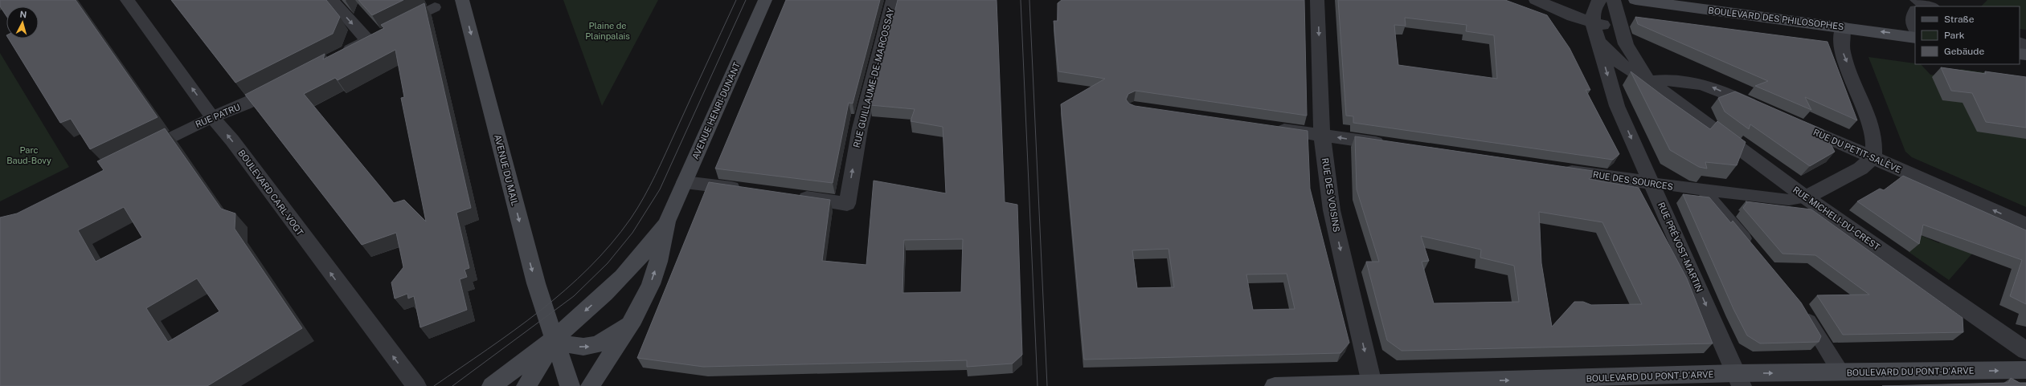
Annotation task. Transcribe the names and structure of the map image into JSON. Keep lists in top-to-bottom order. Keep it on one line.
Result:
{"streets":{"main road":["BOULEVARD DES PHILOSOPHES","AVENUE HENRI-DUNANT","AVENUE DU MAIL","BOULEVARD DU PONT-D'ARVE"],"street":["RUE GUILLAUME-DE-MARCOSSAY","RUE PATRU","RUE DU PETIT-SALÈVE","RUE DES SOURCES","BOULEVARD CARL-VOGT","RUE DES VOISINS","RUE MICHELI-DU-CREST","RUE PRÉVOST-MARTIN"]},"crossings":[["AVENUE HENRI-DUNANT","AVENUE DU MAIL"],["RUE PATRU","BOULEVARD CARL-VOGT"],["RUE DU PETIT-SALÈVE","RUE DES SOURCES"],["RUE DES SOURCES","RUE MICHELI-DU-CREST"],["RUE DES SOURCES","RUE PRÉVOST-MARTIN"],["RUE DES VOISINS","BOULEVARD DU PONT-D'ARVE"],["RUE MICHELI-DU-CREST","RUE PRÉVOST-MARTIN"],["RUE PRÉVOST-MARTIN","BOULEVARD DU PONT-D'ARVE"]],"one_way":["RUE GUILLAUME-DE-MARCOSSAY","RUE DU PETIT-SALÈVE","AVENUE DU MAIL","BOULEVARD CARL-VOGT","RUE DES VOISINS","BOULEVARD DU PONT-D'ARVE"],"parks":["Plaine de Plainpalais","Parc Baud-Bovy"],"legend":["Straße","Park","Gebäude"],"north":"top"}
